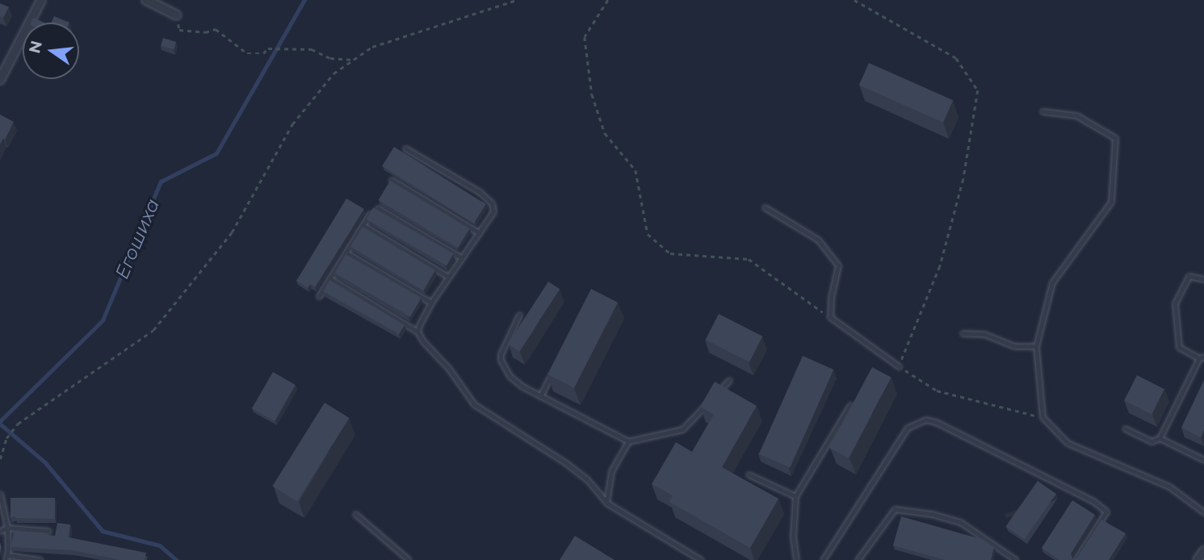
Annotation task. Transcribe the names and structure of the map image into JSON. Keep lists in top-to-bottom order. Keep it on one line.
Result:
{"water":["Егошиха"],"north":"left"}
